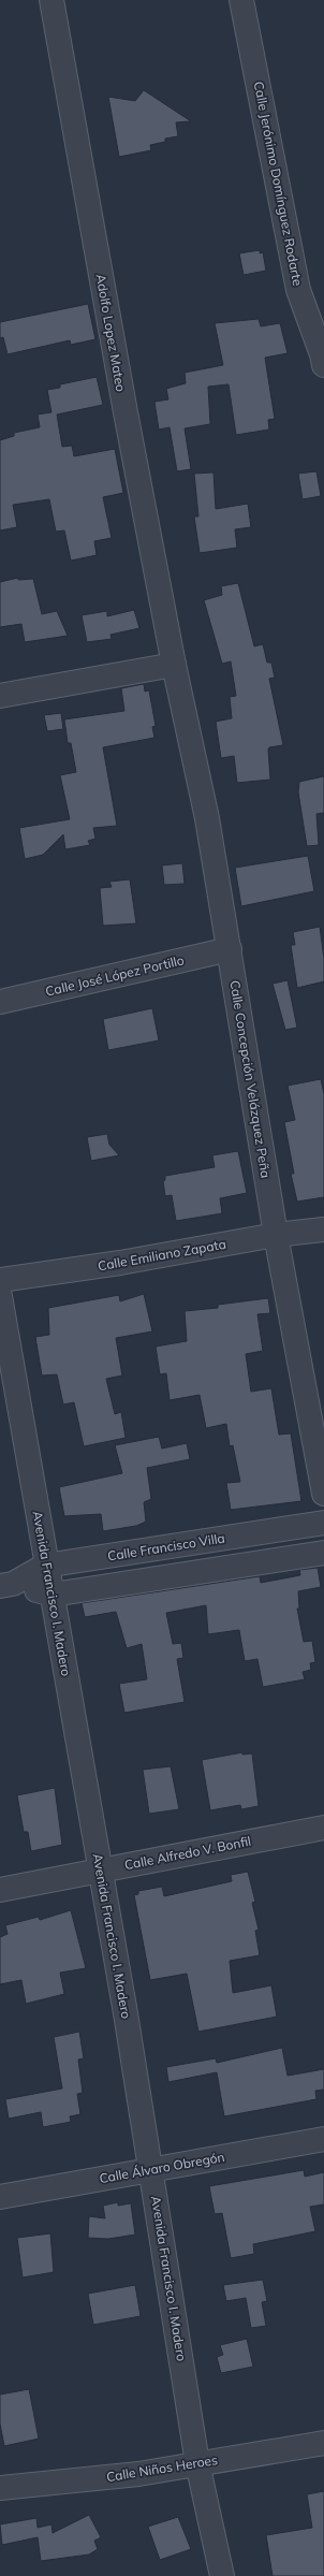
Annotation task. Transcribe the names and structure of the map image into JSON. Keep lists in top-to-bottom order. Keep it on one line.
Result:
{"streets":{"street":["Calle Jerónimo Domínguez Rodarte","Adolfo Lopez Mateo","Calle José López Portillo","Calle Concepción Velázquez Peña","Calle Emiliano Zapata","Calle Francisco Villa","Avenida Francisco I. Madero","Calle Alfredo V. Bonfil","Calle Álvaro Obregón","Calle Niños Heroes"]},"crossings":[["Adolfo Lopez Mateo","Calle Concepción Velázquez Peña"],["Calle José López Portillo","Calle Concepción Velázquez Peña"],["Calle Concepción Velázquez Peña","Calle Emiliano Zapata"],["Calle Francisco Villa","Avenida Francisco I. Madero"],["Avenida Francisco I. Madero","Calle Alfredo V. Bonfil"],["Avenida Francisco I. Madero","Calle Álvaro Obregón"],["Avenida Francisco I. Madero","Calle Niños Heroes"]]}
